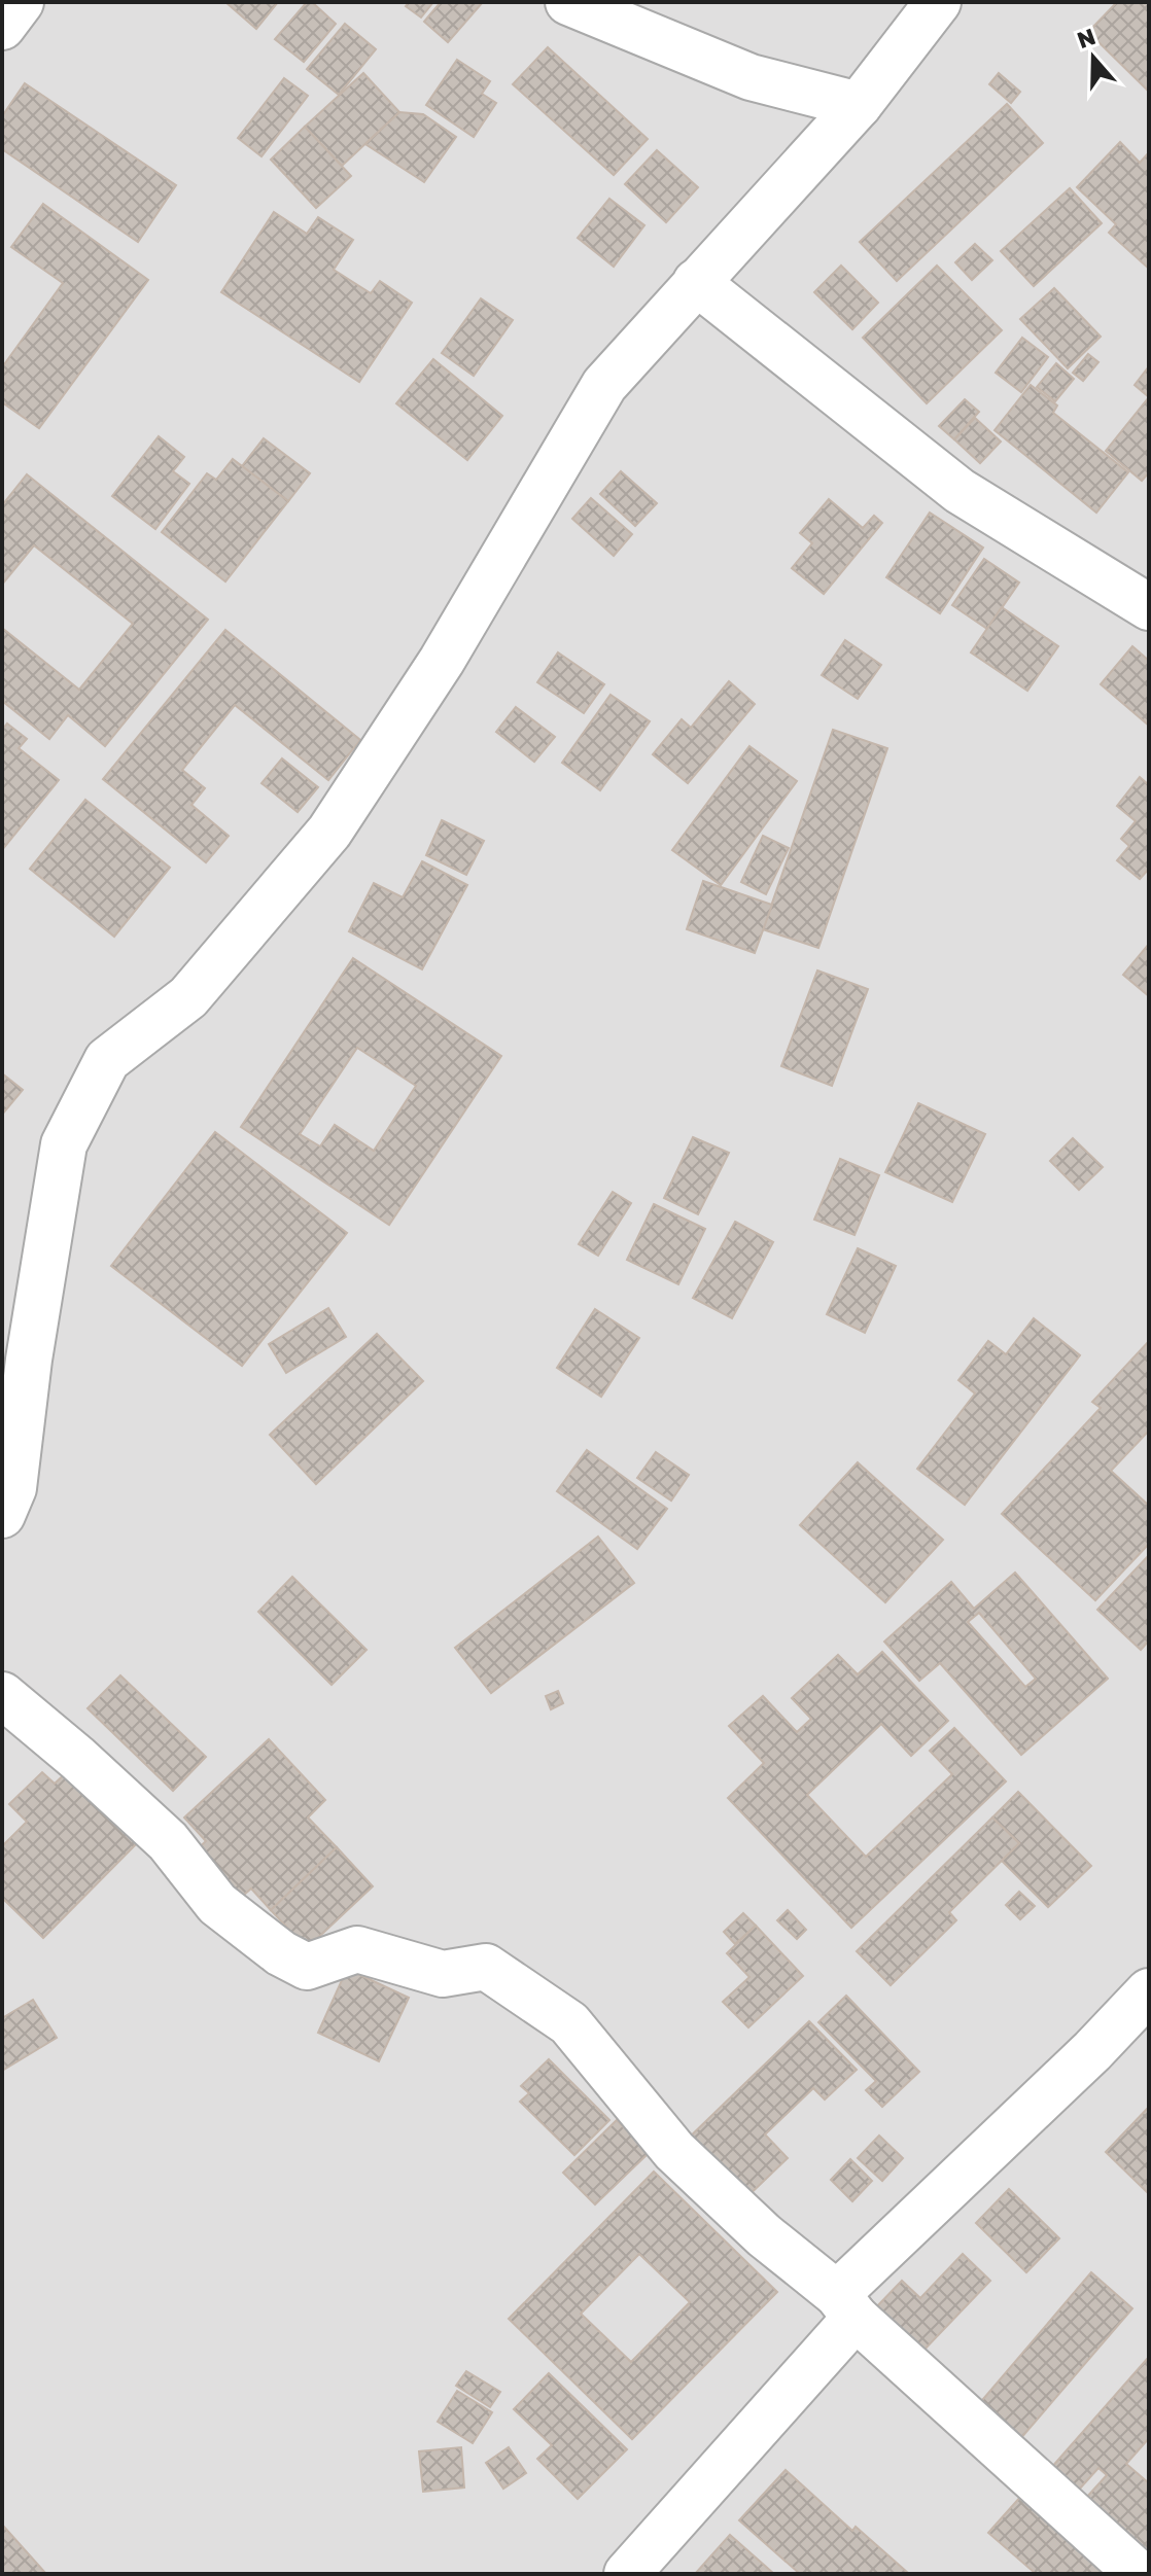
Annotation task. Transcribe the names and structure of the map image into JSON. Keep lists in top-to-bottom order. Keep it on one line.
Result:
{"north":"top"}
